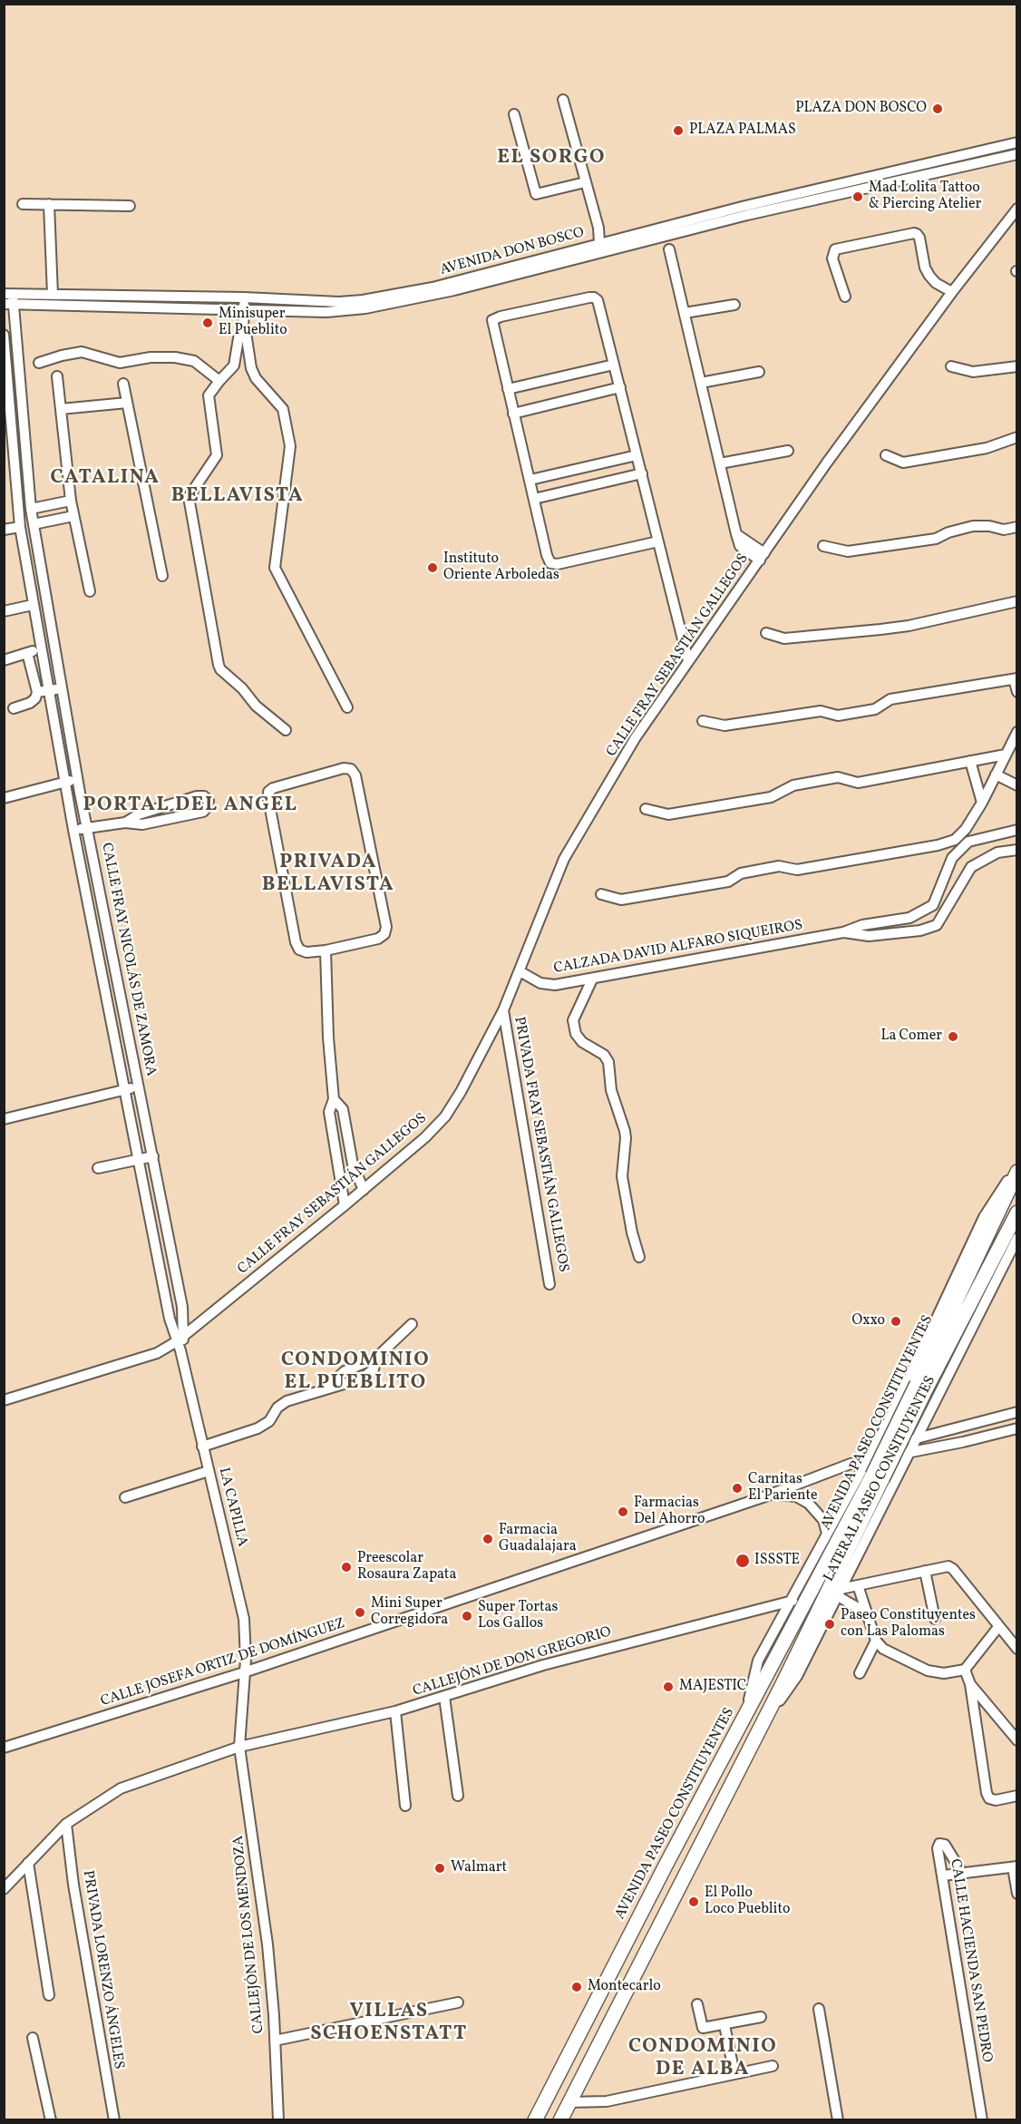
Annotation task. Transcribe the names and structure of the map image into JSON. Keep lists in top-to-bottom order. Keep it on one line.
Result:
{"streets":{"highway":["AVENIDA PASEO CONSTITUYENTES"],"street":["AVENIDA DON BOSCO","CALLE FRAY SEBASTIÁN GALLEGOS","CALZADA DAVID ALFARO SIQUEIROS","CALLE FRAY NICOLÁS DE ZAMORA","PRIVADA FRAY SEBASTIÁN GALLEGOS","LATERAL PASEO CONSITUYENTES","LA CAPILLA","CALLEJÓN DE DON GREGORIO","CALLE JOSEFA ORTIZ DE DOMÍNGUEZ","CALLEJÓN DE LOS MENDOZA","CALLE HACIENDA SAN PEDRO","PRIVADA LORENZO ÁNGELES"]},"crossings":[["AVENIDA DON BOSCO","CALLE FRAY NICOLÁS DE ZAMORA"],["CALLE FRAY SEBASTIÁN GALLEGOS","CALZADA DAVID ALFARO SIQUEIROS"],["CALLE FRAY SEBASTIÁN GALLEGOS","CALLE FRAY NICOLÁS DE ZAMORA"],["CALLE FRAY SEBASTIÁN GALLEGOS","PRIVADA FRAY SEBASTIÁN GALLEGOS"],["CALLE FRAY SEBASTIÁN GALLEGOS","LA CAPILLA"],["CALLE FRAY NICOLÁS DE ZAMORA","LA CAPILLA"],["AVENIDA PASEO CONSTITUYENTES","LATERAL PASEO CONSITUYENTES"],["LATERAL PASEO CONSITUYENTES","CALLEJÓN DE DON GREGORIO"],["LATERAL PASEO CONSITUYENTES","CALLE JOSEFA ORTIZ DE DOMÍNGUEZ"],["LA CAPILLA","CALLEJÓN DE DON GREGORIO"],["LA CAPILLA","CALLE JOSEFA ORTIZ DE DOMÍNGUEZ"],["LA CAPILLA","CALLEJÓN DE LOS MENDOZA"],["CALLEJÓN DE DON GREGORIO","CALLEJÓN DE LOS MENDOZA"],["CALLEJÓN DE DON GREGORIO","PRIVADA LORENZO ÁNGELES"]],"districts":["EL SORGO","CATALINA","BELLAVISTA","PORTAL DEL ANGEL","PRIVADA BELLAVISTA","CONDOMINIO EL PUEBLITO","VILLAS SCHOENSTATT","CONDOMINIO DE ALBA"],"places":["PLAZA DON BOSCO","PLAZA PALMAS","Mad Lolita Tattoo & Piercing Atelier","Minisuper El Pueblito","Instituto Oriente Arboledas","La Comer","Oxxo","Carnitas El Pariente","Farmacias Del Ahorro","Farmacia Guadalajara","ISSSTE","Preescolar Rosaura Zapata","Mini Super Corregidora","Super Tortas Los Gallos","Paseo Constituyentes con Las Palomas","MAJESTIC","Walmart","El Pollo Loco Pueblito","Montecarlo"]}
